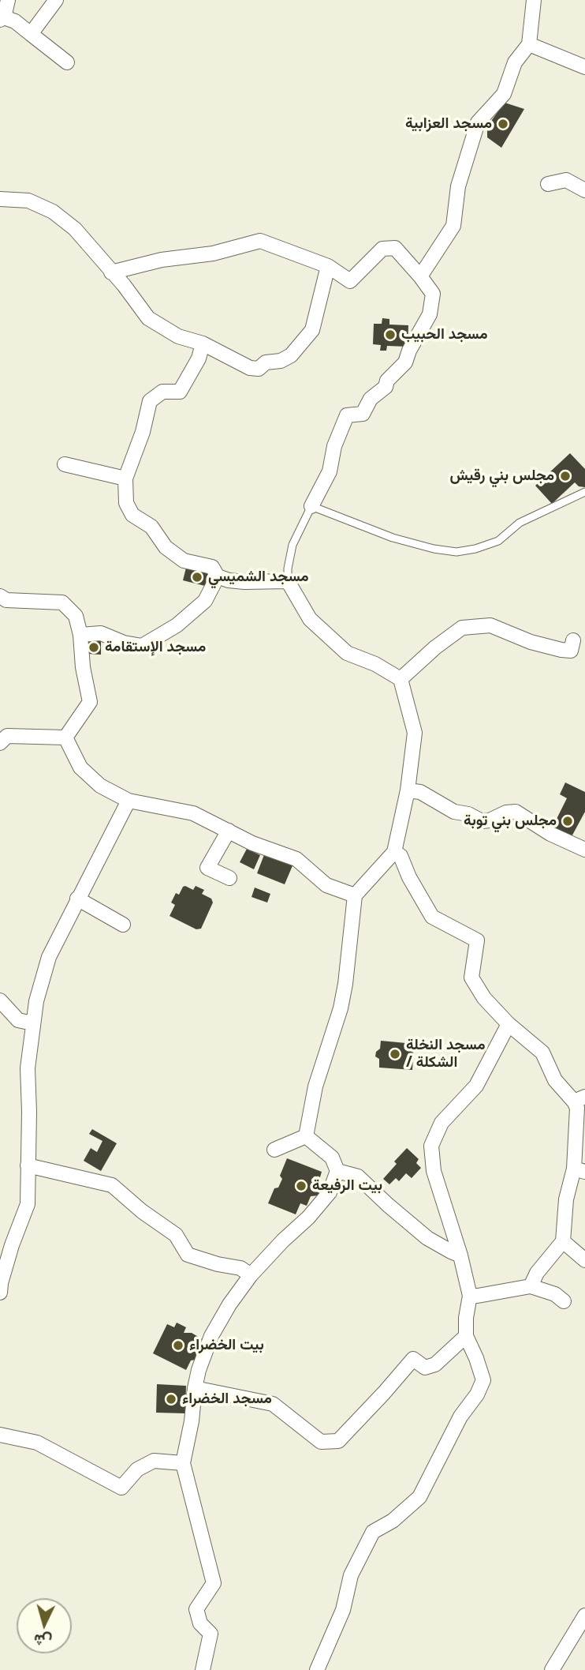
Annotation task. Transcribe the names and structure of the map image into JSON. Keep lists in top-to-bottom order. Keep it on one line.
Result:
{"places":["مسجد العزابية","مسجد الحبيب","مجلس بني رقيش","مسجد الشميسي","مسجد الإستقامة","مجلس بني توبة","مسجد النخلة / الشكلة","بيت الرفيعة","بيت الخضراء","مسجد الخضراء"],"north":"bottom"}
